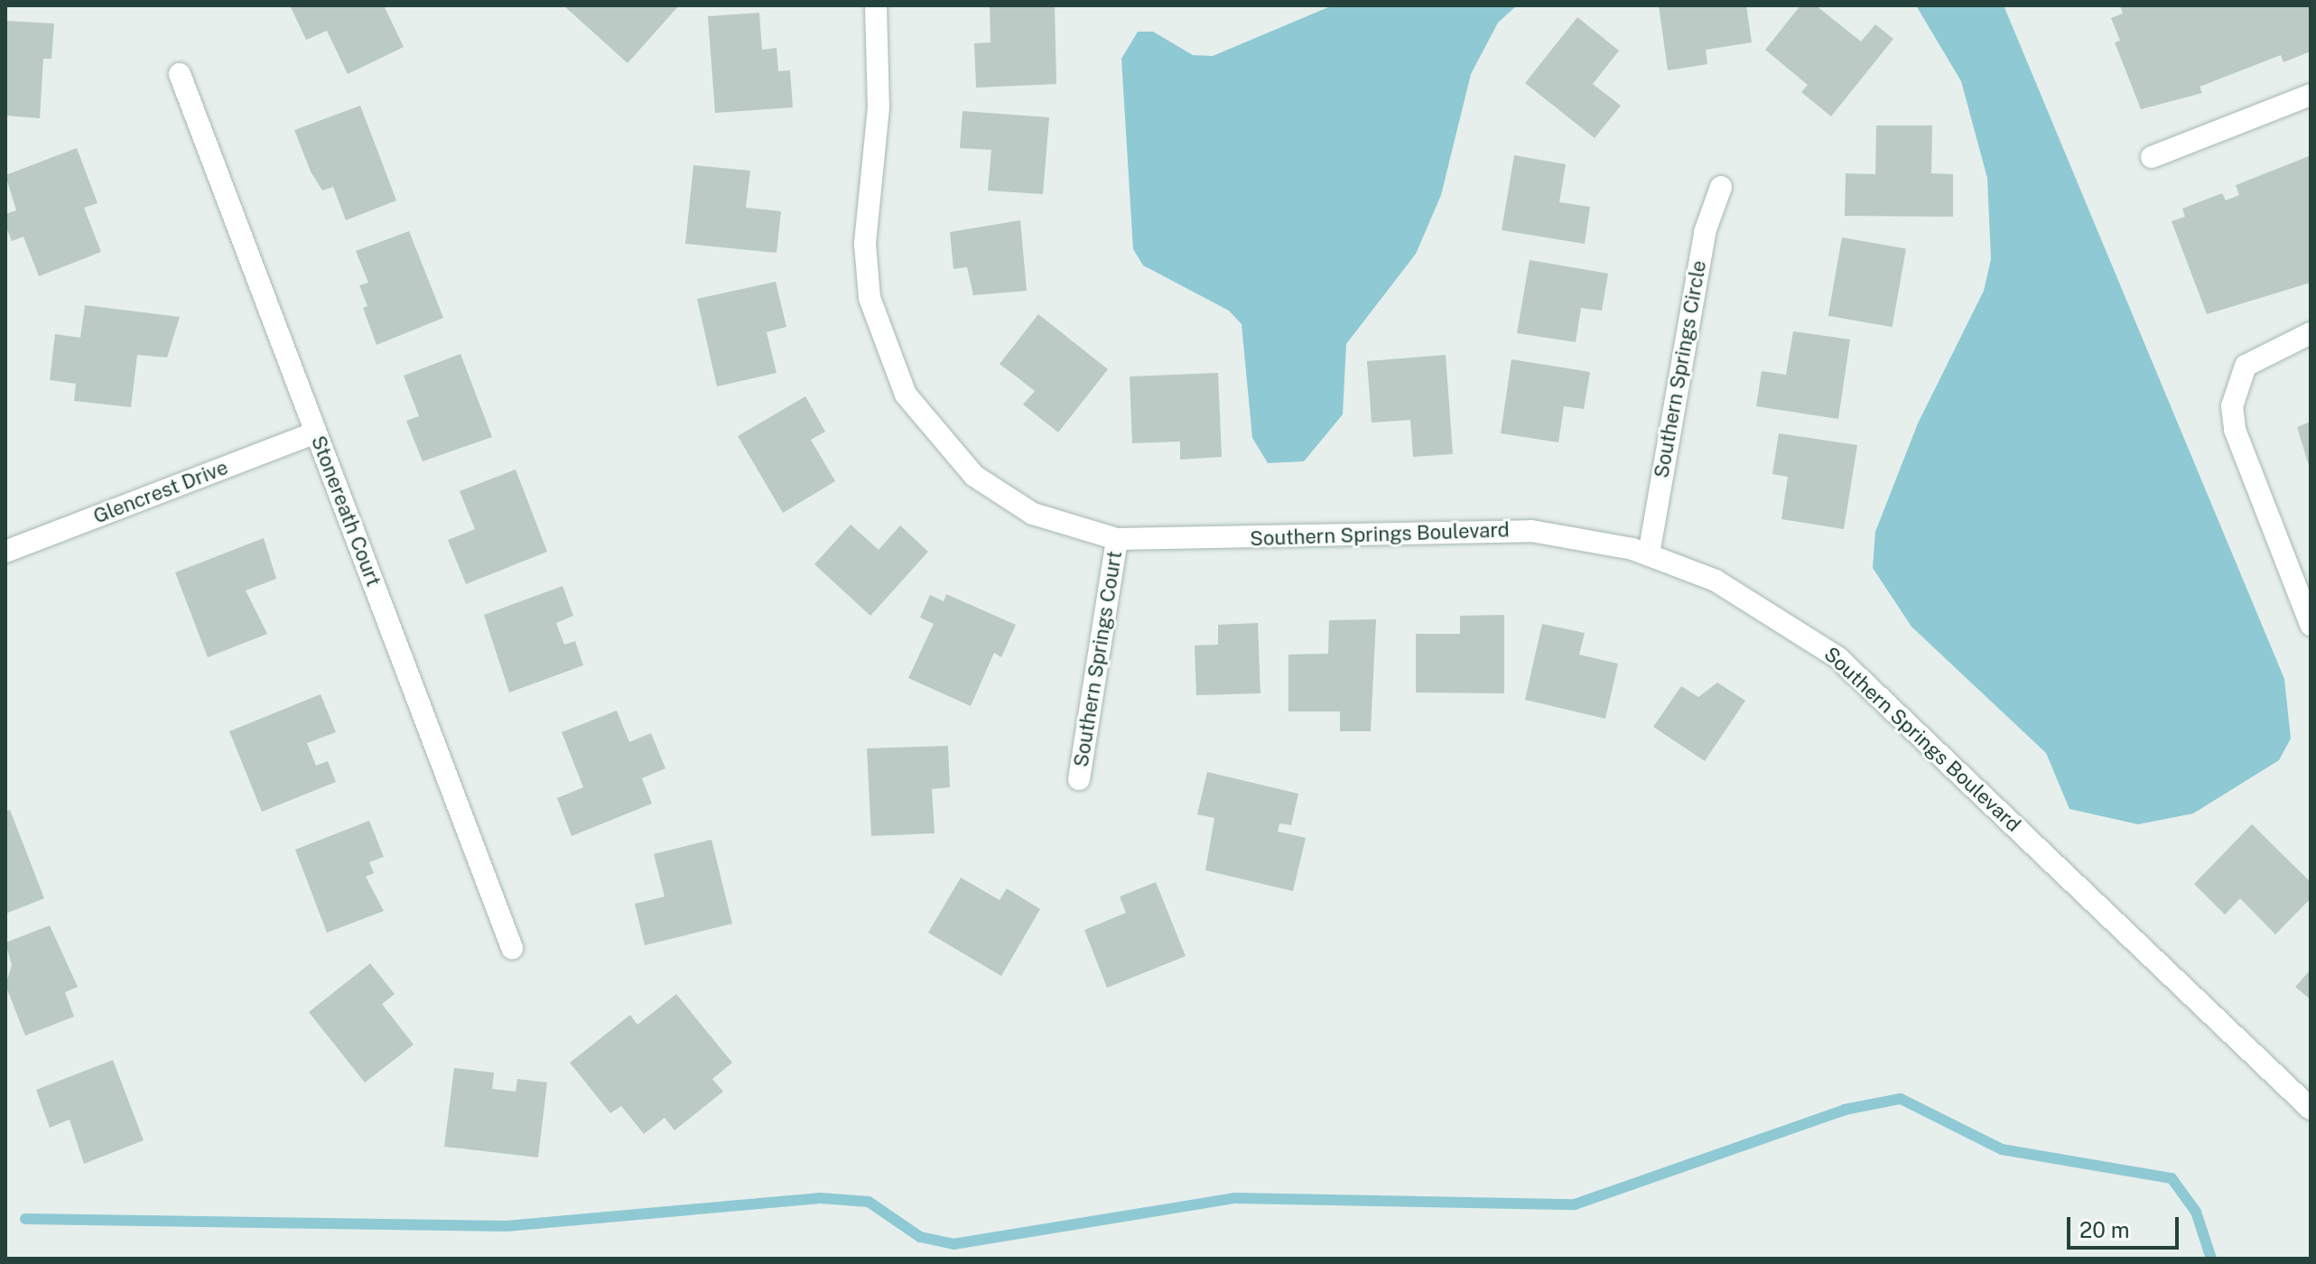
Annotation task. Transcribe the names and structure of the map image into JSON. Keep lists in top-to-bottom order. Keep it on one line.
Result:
{"streets":{"street":["Southern Springs Circle","Glencrest Drive","Stonereath Court","Southern Springs Boulevard","Southern Springs Court"]},"crossings":[["Southern Springs Circle","Southern Springs Boulevard"],["Glencrest Drive","Stonereath Court"],["Southern Springs Boulevard","Southern Springs Court"]],"scale_bar":"20 m"}
